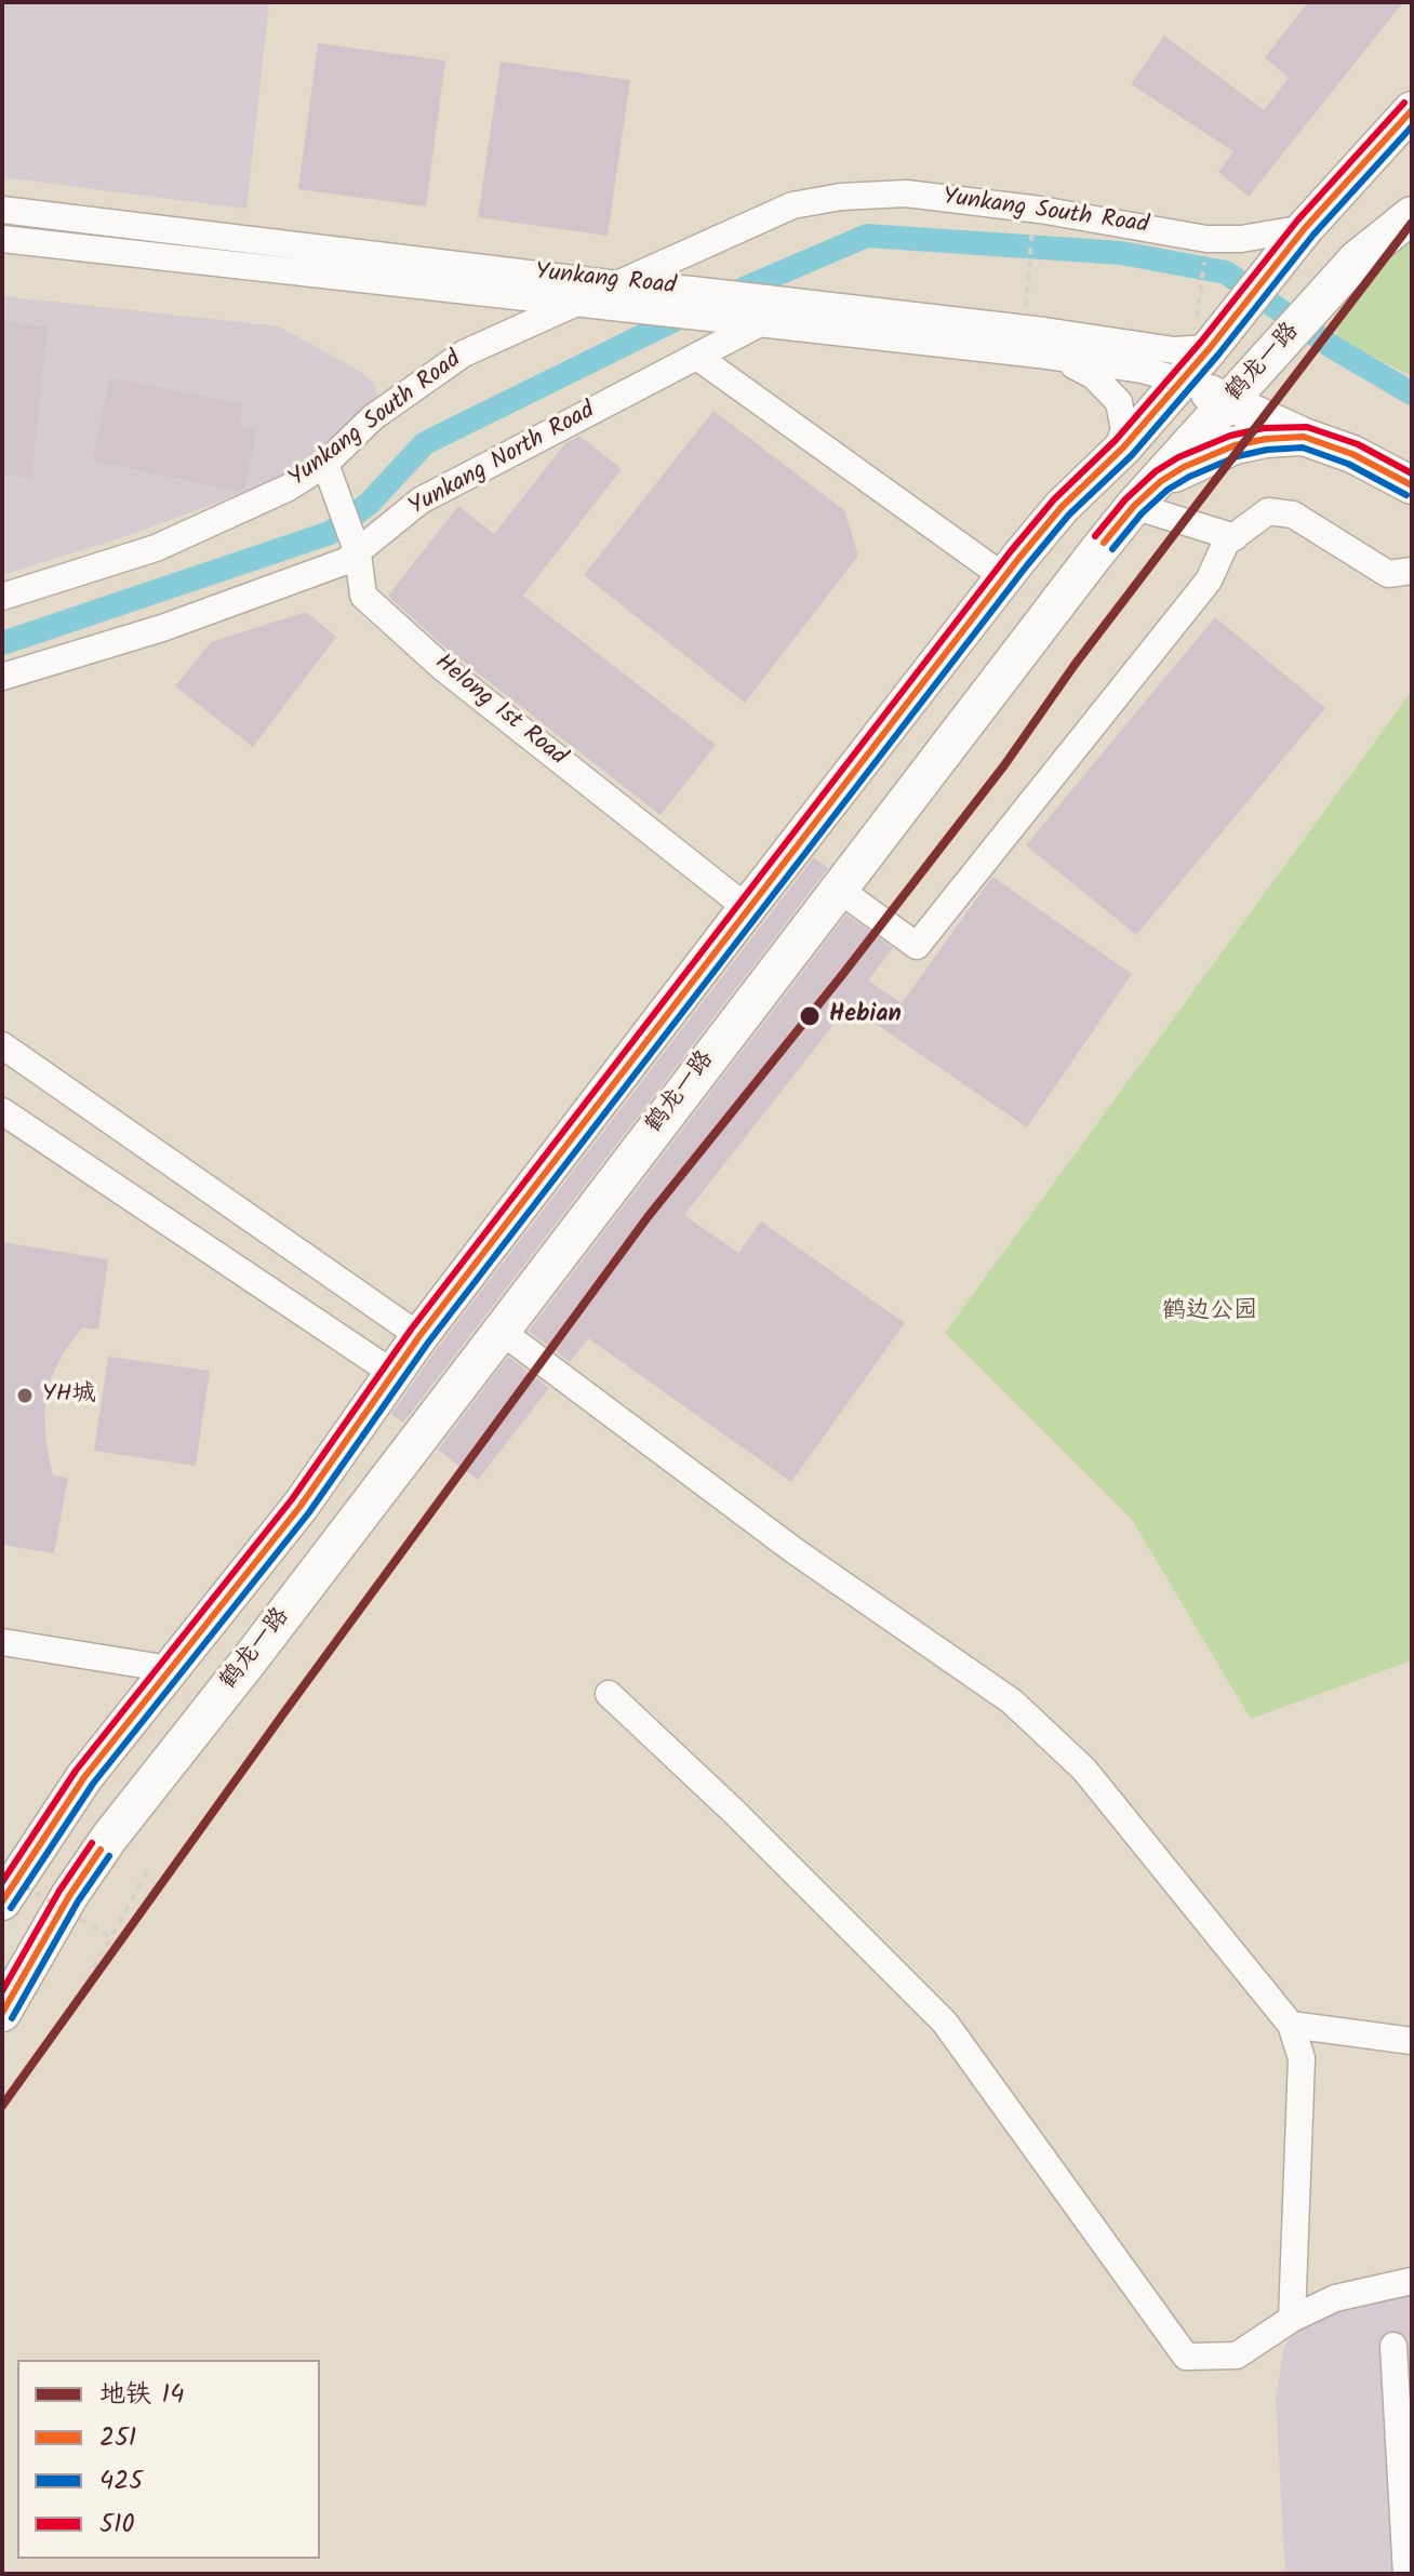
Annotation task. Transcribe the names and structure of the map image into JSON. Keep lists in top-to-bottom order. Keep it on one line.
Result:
{"streets":{"highway":["鹤龙一路"],"street":["Yunkang South Road","Yunkang Road","Yunkang North Road","Helong 1st Road"]},"crossings":[["Yunkang South Road","Yunkang Road"],["Yunkang South Road","鹤龙一路"],["Yunkang South Road","Helong 1st Road"],["Yunkang Road","鹤龙一路"],["Yunkang Road","Yunkang North Road"],["鹤龙一路","Helong 1st Road"],["Yunkang North Road","Helong 1st Road"]],"parks":["鹤边公园"],"places":["Hebian","YH城"],"lines":["transit line 510","transit line 251","transit line 425","metro line 14"],"legend":["地铁 14","251","425","510"]}
